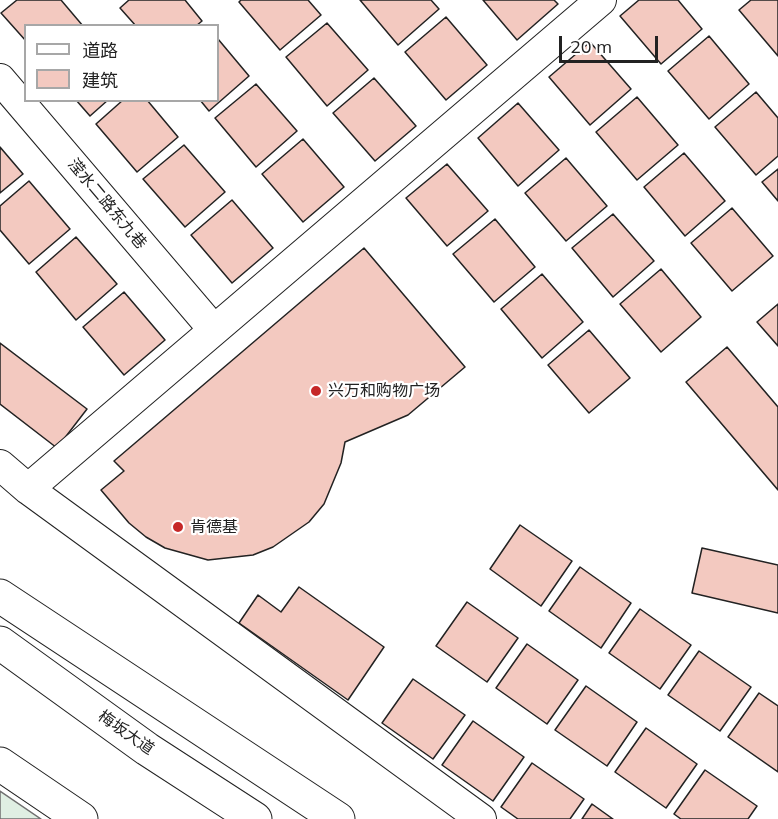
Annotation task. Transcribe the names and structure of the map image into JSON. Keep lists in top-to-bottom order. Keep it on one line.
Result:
{"streets":{"main road":["梅坂大道"],"street":["滢水二路东九巷"]},"places":["兴万和购物广场","肯德基"],"legend":["道路","建筑"],"scale_bar":"20 m"}
